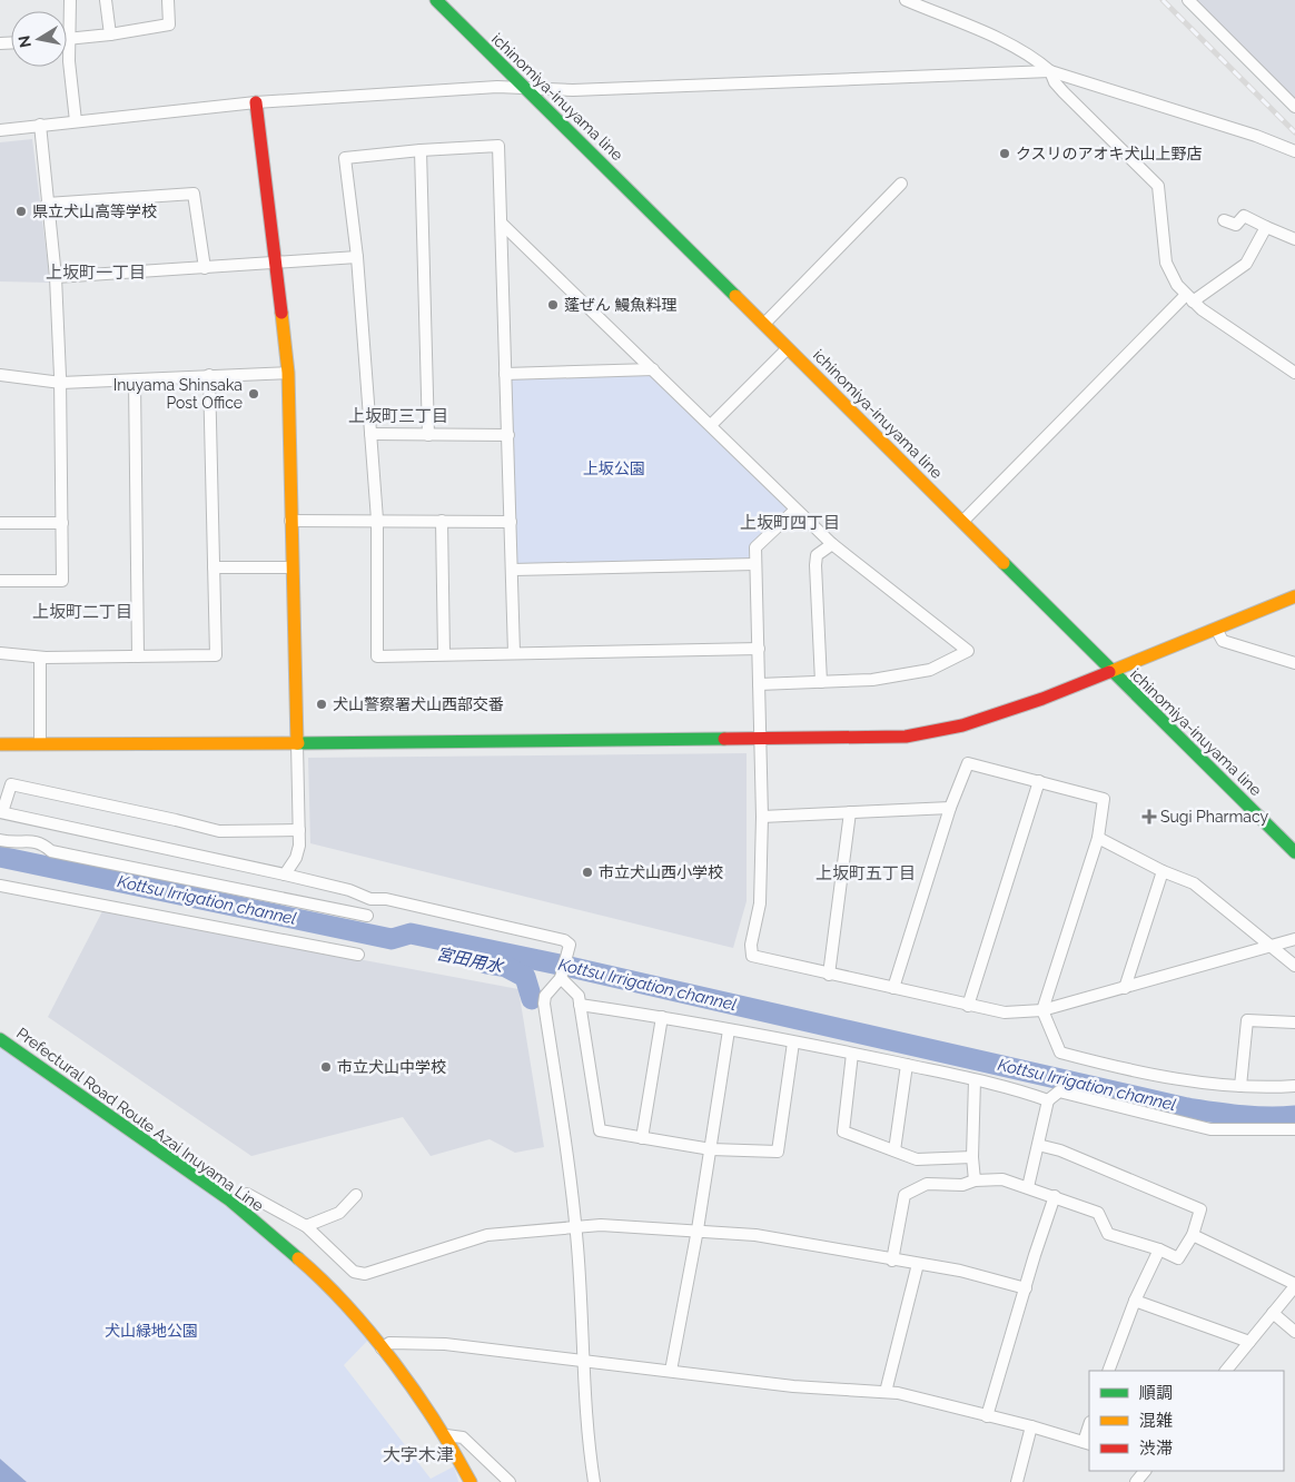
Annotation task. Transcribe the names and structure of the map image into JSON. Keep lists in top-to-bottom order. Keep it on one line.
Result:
{"streets":{"street":["ichinomiya-inuyama line","Prefectural Road Route Azai Inuyama Line"]},"districts":["上坂町一丁目","上坂町三丁目","上坂町四丁目","上坂町二丁目","上坂町五丁目","大字木津"],"water":["Kottsu Irrigation channel","宮田用水"],"parks":["上坂公園","犬山緑地公園"],"places":{"other":["クスリのアオキ犬山上野店","県立犬山高等学校","蓬ぜん 鰻魚料理","Inuyama Shinsaka Post Office","犬山警察署犬山西部交番","市立犬山西小学校","市立犬山中学校"],"health":["Sugi Pharmacy"]},"legend":["順調","混雑","渋滞"],"north":"left"}
